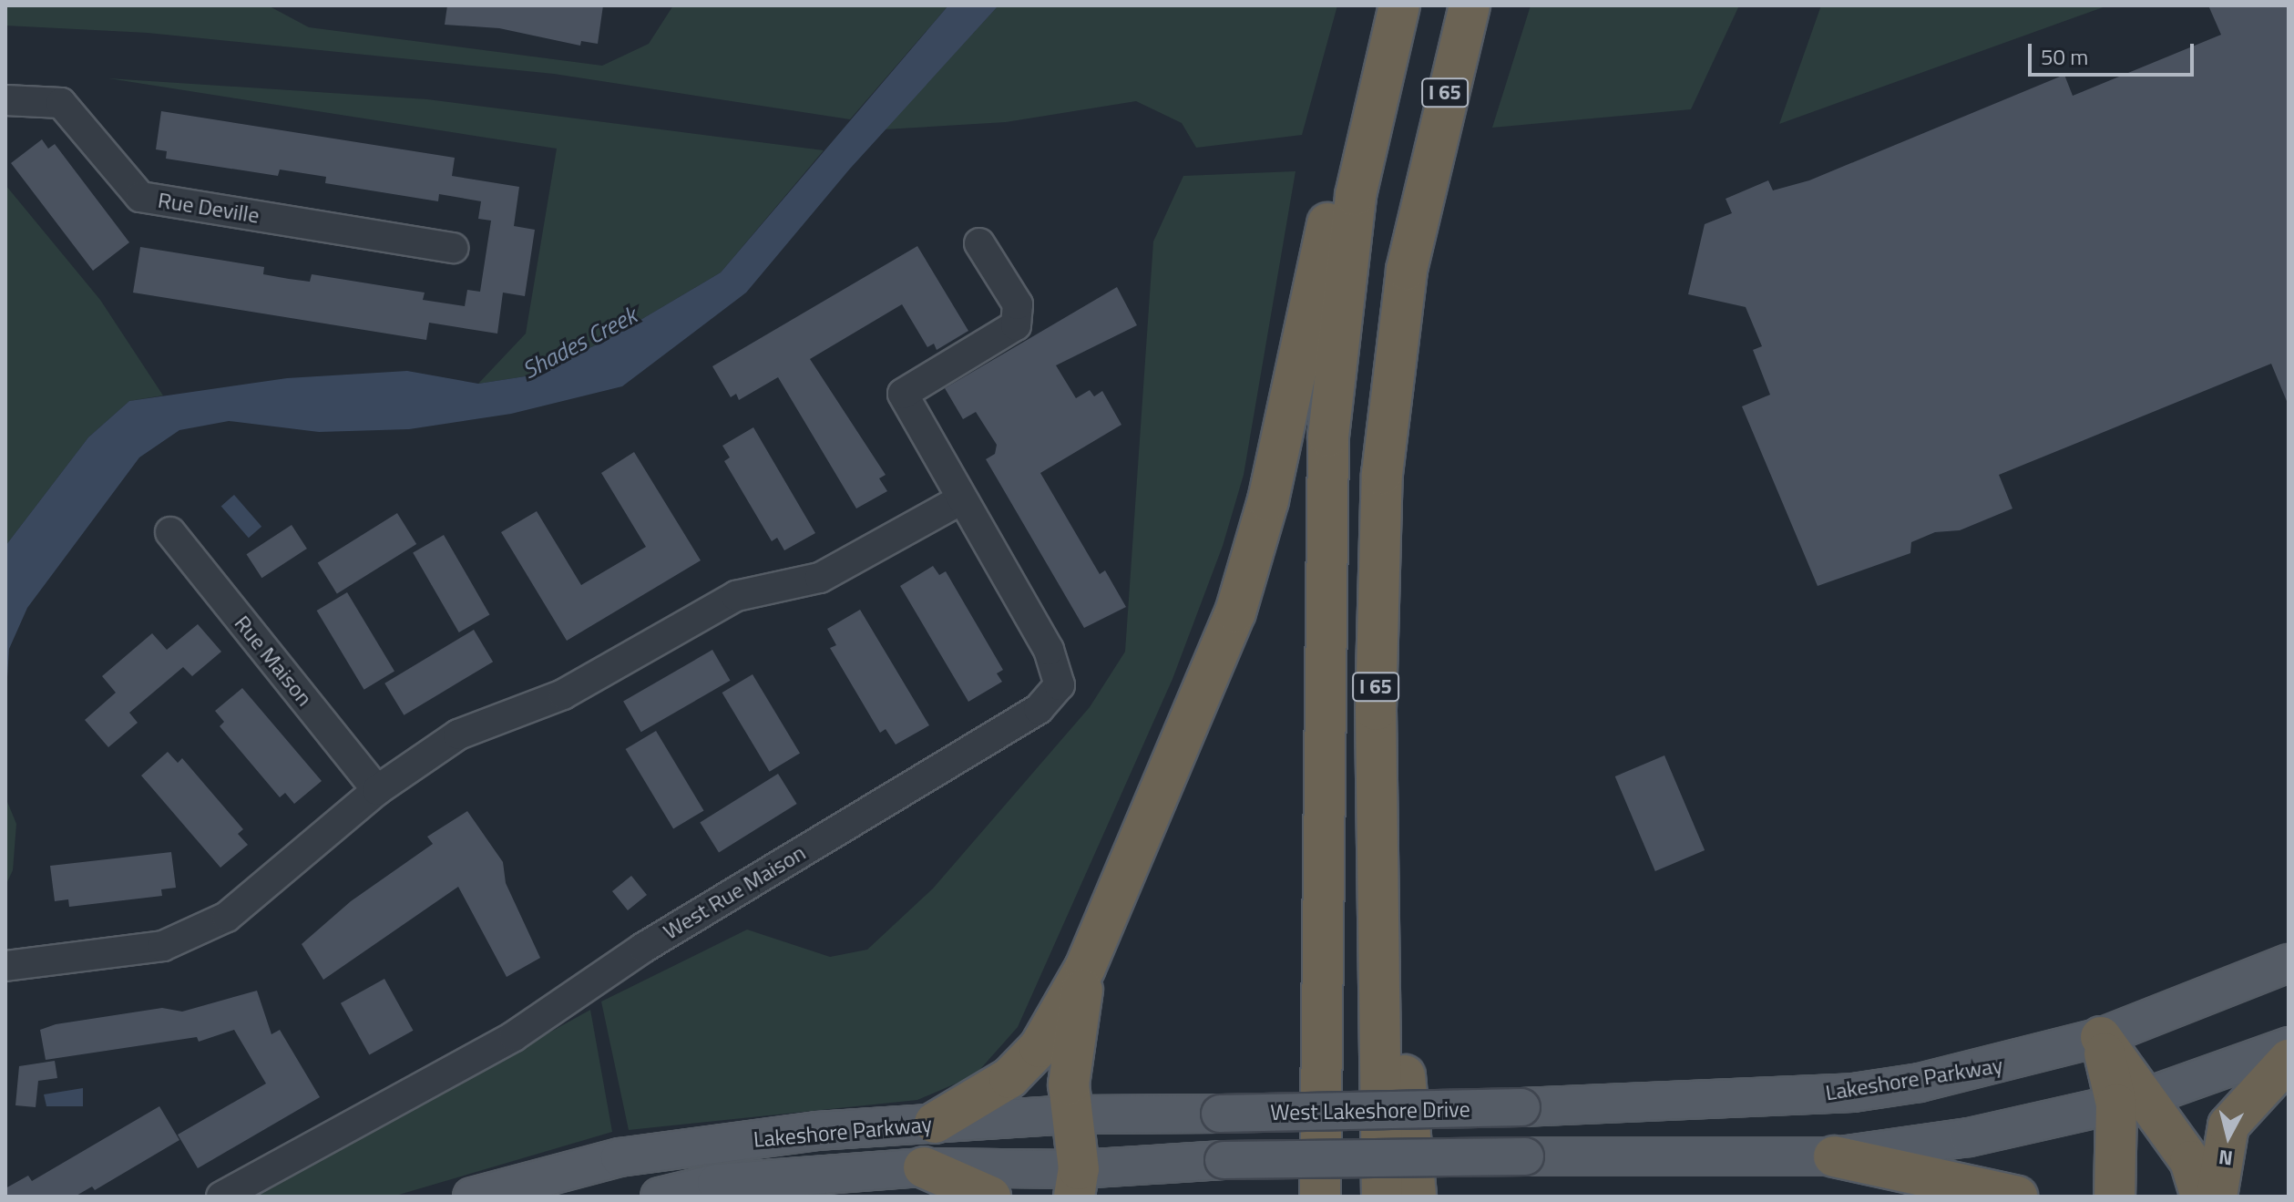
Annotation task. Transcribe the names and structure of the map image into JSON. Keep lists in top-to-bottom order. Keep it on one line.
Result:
{"streets":{"highway":["I 65"],"main road":["Lakeshore Parkway","West Lakeshore Drive"],"street":["Rue Deville","Rue Maison","West Rue Maison"]},"crossings":[["Lakeshore Parkway","West Lakeshore Drive"]],"water":["Shades Creek"],"scale_bar":"50 m","north":"bottom"}
